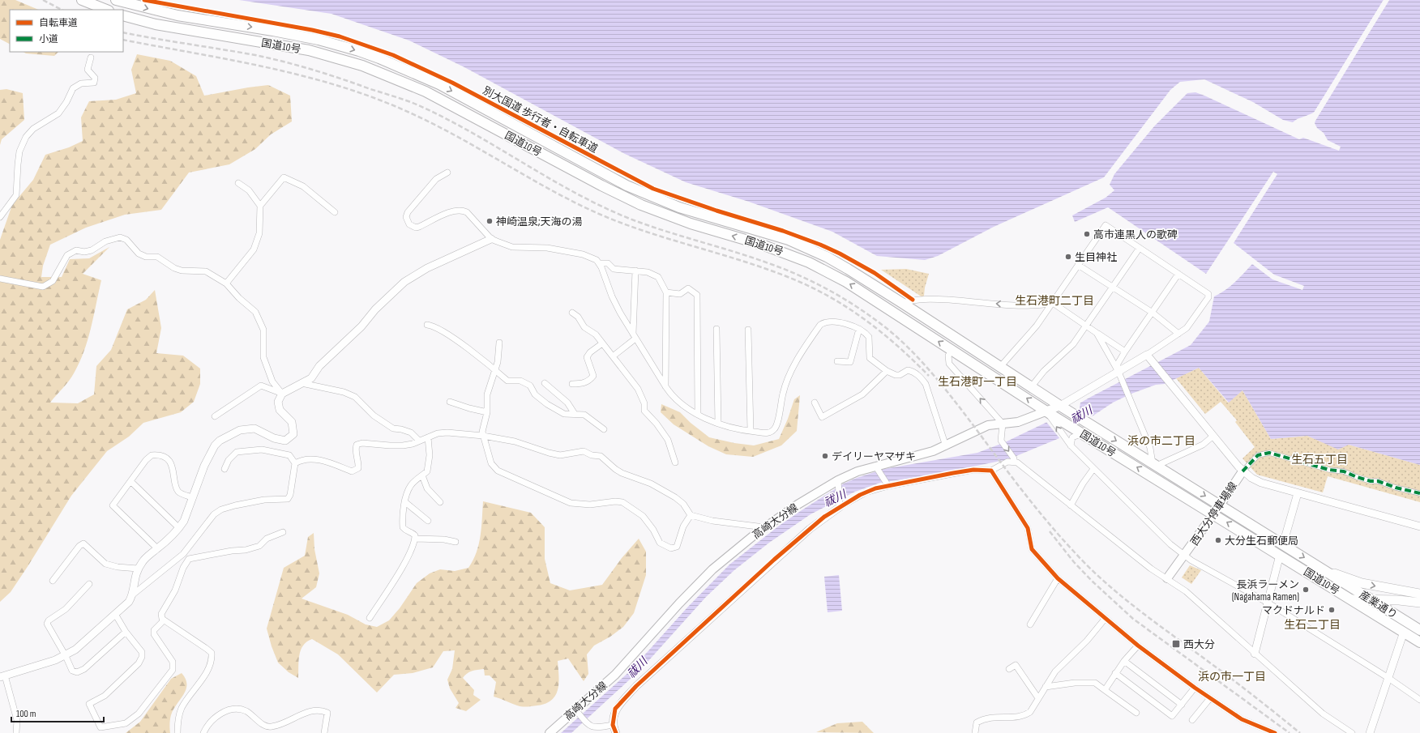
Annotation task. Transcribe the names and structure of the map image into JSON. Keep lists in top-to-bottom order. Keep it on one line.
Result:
{"streets":{"highway":["国道10号","産業通り"],"main road":["西大分停車場線","高崎大分線"],"cycle path":["別大国道 歩行者・自転車道"]},"crossings":[["国道10号","西大分停車場線"],["国道10号","高崎大分線"],["国道10号","産業通り"]],"districts":["生石港町二丁目","生石港町一丁目","浜の市二丁目","生石五丁目","生石二丁目","浜の市一丁目"],"water":["祓川"],"places":{"other":["神崎温泉;天海の湯","高市連黒人の歌碑","生目神社","デイリーヤマザキ","大分生石郵便局","長浜ラーメン (Nagahama Ramen)","マクドナルド"],"transit":["西大分"]},"legend":["自転車道","小道"],"scale_bar":"100 m"}
